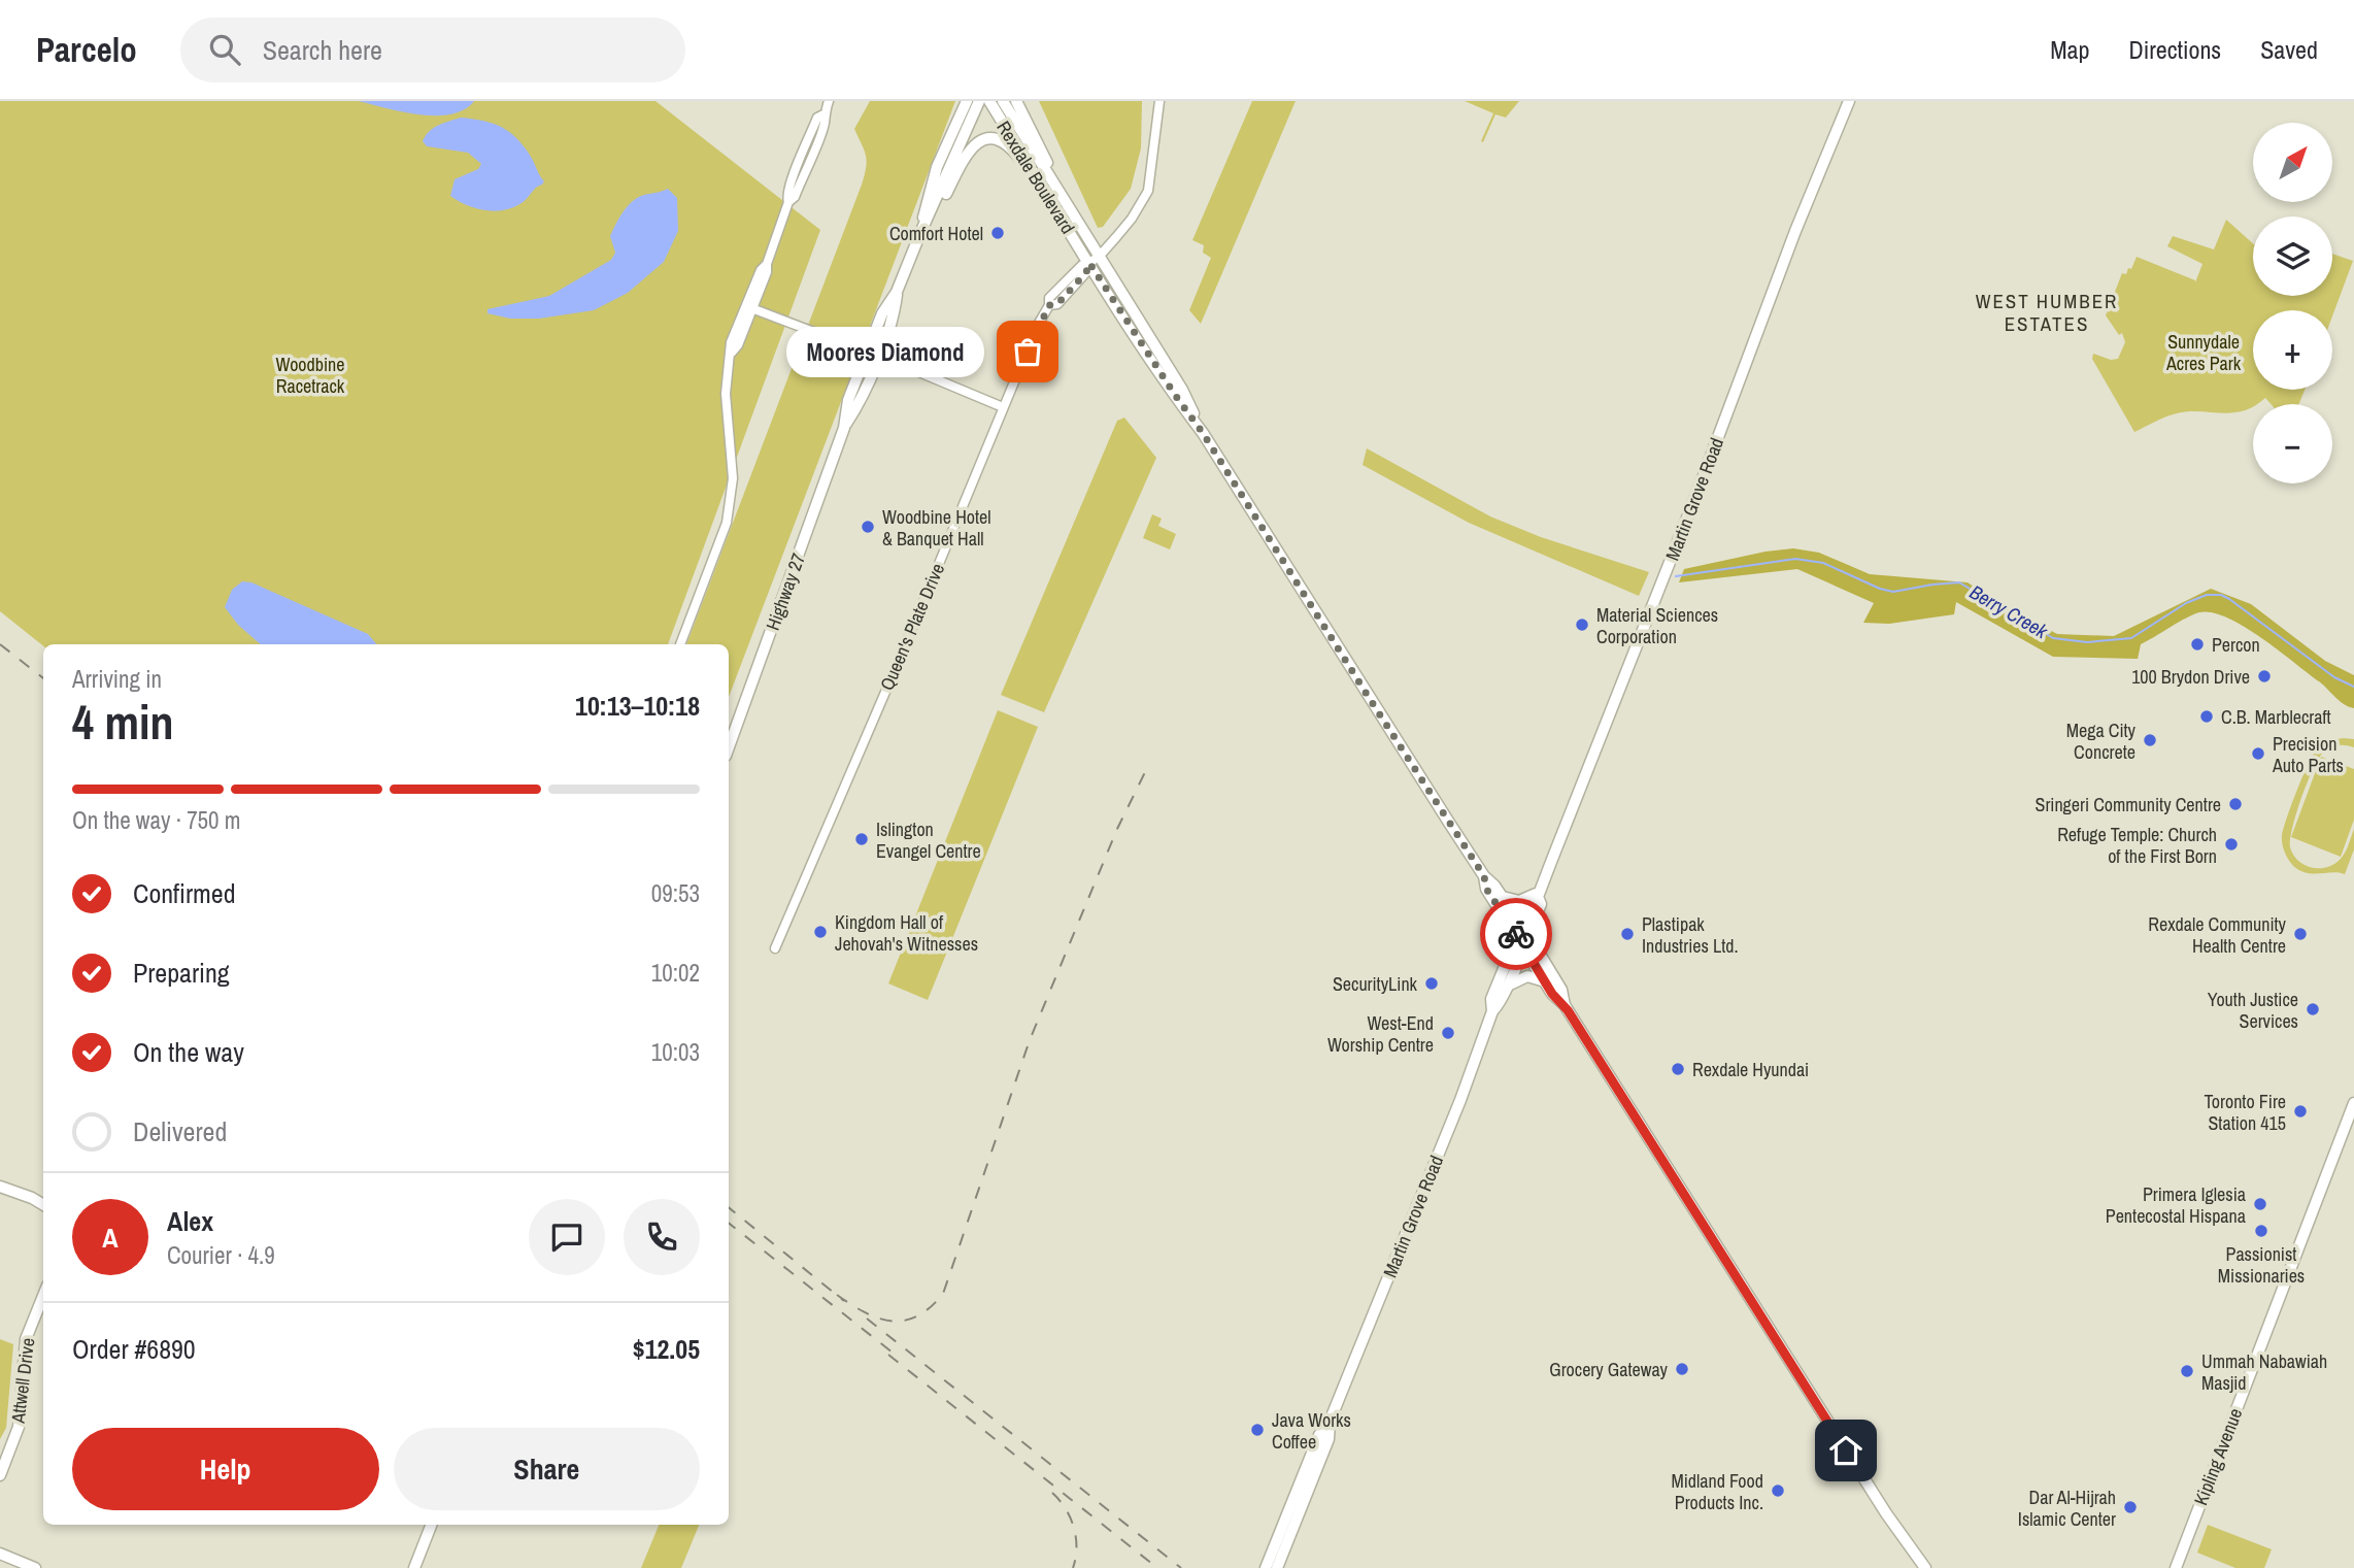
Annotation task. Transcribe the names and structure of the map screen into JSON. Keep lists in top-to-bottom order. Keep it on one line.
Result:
{"streets":{"main road":["Rexdale Boulevard","Martin Grove Road","Highway 27","Attwell Drive","Kipling Avenue"],"street":["Queen's Plate Drive"]},"crossings":[["Rexdale Boulevard","Martin Grove Road"],["Rexdale Boulevard","Queen's Plate Drive"]],"districts":["WEST HUMBER ESTATES"],"water":["Berry Creek"],"parks":["Sunnydale Acres Park","Woodbine Racetrack"],"places":["Comfort Hotel","Moores Diamond","Woodbine Hotel & Banquet Hall","Material Sciences Corporation","Percon","100 Brydon Drive","C.B. Marblecraft","Mega City Concrete","Precision Auto Parts","Sringeri Community Centre","Islington Evangel Centre","Refuge Temple: Church of the First Born","Kingdom Hall of Jehovah's Witnesses","Plastipak Industries Ltd.","Rexdale Community Health Centre","SecurityLink","Youth Justice Services","West-End Worship Centre","Rexdale Hyundai","Toronto Fire Station 415","Primera Iglesia Pentecostal Hispana","Passionist Missionaries","Grocery Gateway","Ummah Nabawiah Masjid","Java Works Coffee","Midland Food Products Inc.","Dar Al-Hijrah Islamic Center"],"north":"top right","page":{"header":"Parcelo","search":"Search here","nav":["Map","Directions","Saved"],"map_buttons":["+","−"],"bubble":"Moores Diamond","heading":["4 min","Arriving in","10:13–10:18"],"panel":["Alex","Courier · 4.9","Order #6890","$12.05"],"bar":"On the way · 750 m","list":[["Confirmed","09:53"],["Preparing","10:02"],["On the way","10:03"],"Delivered"],"round":"A","buttons":["Help","Share"]}}
